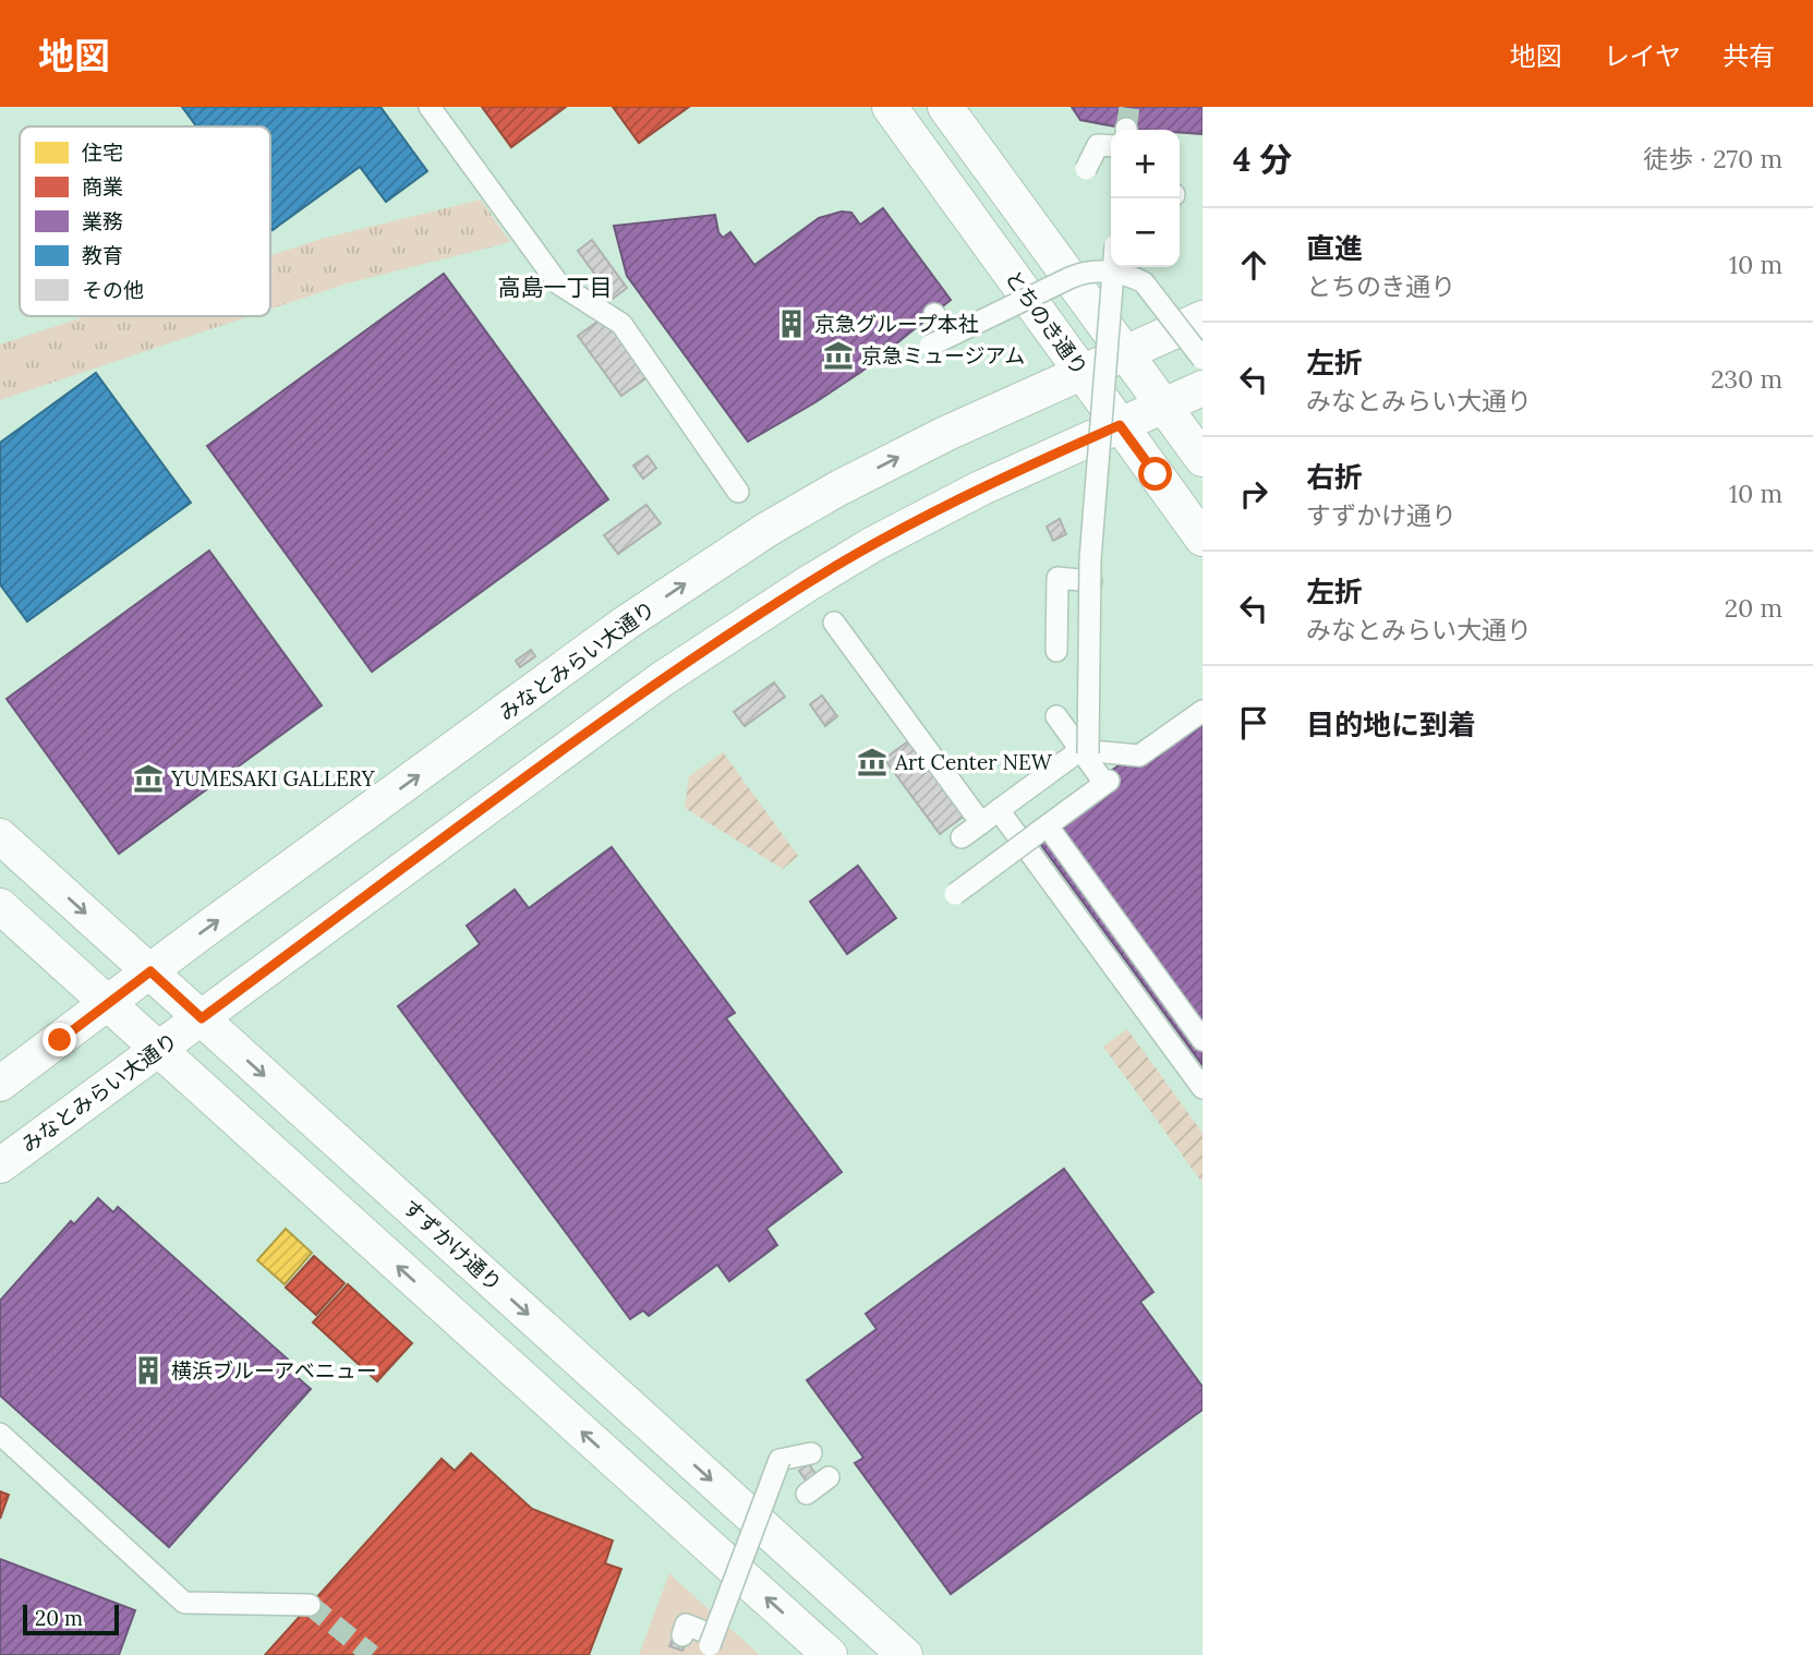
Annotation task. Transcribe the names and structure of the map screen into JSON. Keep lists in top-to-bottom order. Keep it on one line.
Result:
{"streets":{"street":["とちのき通り","みなとみらい大通り","すずかけ通り"]},"crossings":[["とちのき通り","みなとみらい大通り"],["みなとみらい大通り","すずかけ通り"]],"districts":["高島一丁目"],"places":{"building":["京急グループ本社","横浜ブルーアベニュー"],"museum":["京急ミュージアム","Art Center NEW","YUMESAKI GALLERY"]},"legend":["住宅","商業","業務","教育","その他"],"scale_bar":"20 m","page":{"header":"地図","nav":["地図","レイヤ","共有"],"heading":["4 分","徒歩 · 270 m"],"map_buttons":["+","−"],"list":[["直進","とちのき通り","10 m"],["左折","みなとみらい大通り","230 m"],["右折","すずかけ通り","10 m"],["左折","みなとみらい大通り","20 m"],"目的地に到着"],"scale":"20 m"}}
